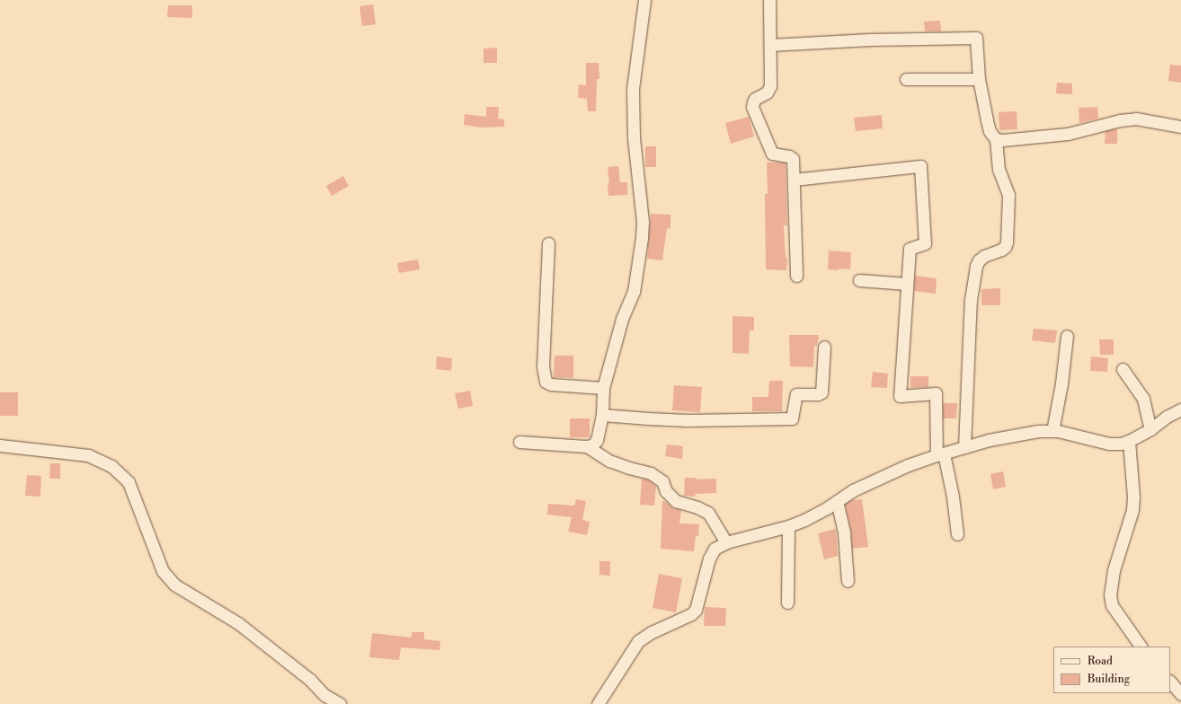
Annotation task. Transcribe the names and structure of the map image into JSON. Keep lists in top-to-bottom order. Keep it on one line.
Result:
{"legend":["Road","Building"]}
